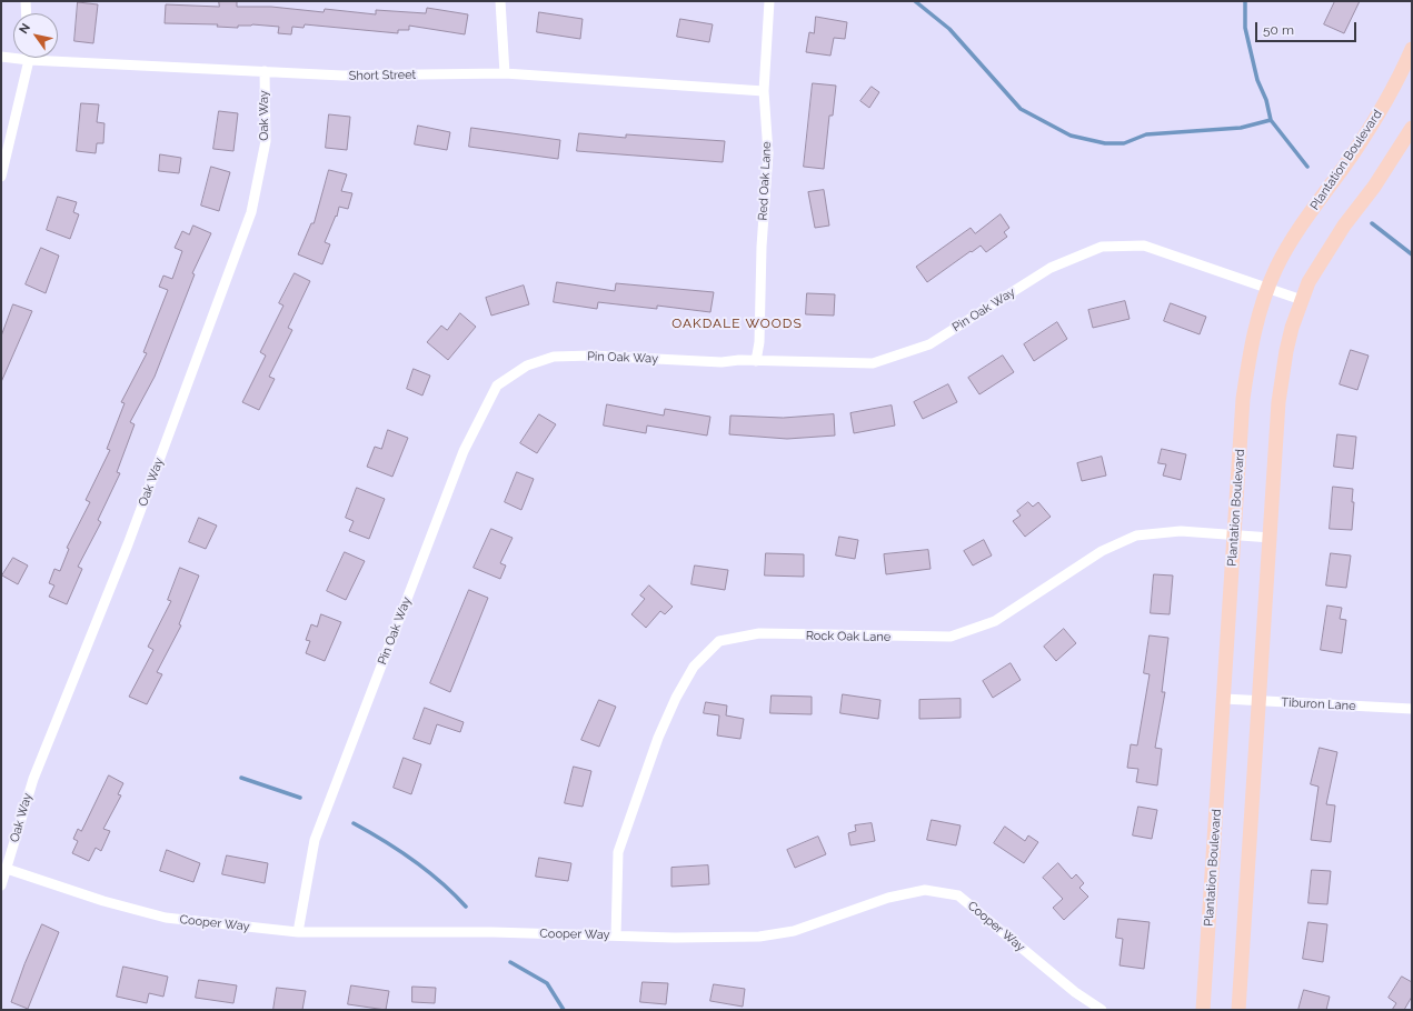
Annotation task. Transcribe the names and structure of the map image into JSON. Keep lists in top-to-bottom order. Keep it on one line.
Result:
{"streets":{"street":["Short Street","Oak Way","Plantation Boulevard","Red Oak Lane","Pin Oak Way","Rock Oak Lane","Tiburon Lane","Cooper Way"]},"crossings":[["Short Street","Oak Way"],["Short Street","Red Oak Lane"],["Oak Way","Cooper Way"],["Plantation Boulevard","Pin Oak Way"],["Plantation Boulevard","Rock Oak Lane"],["Plantation Boulevard","Tiburon Lane"],["Red Oak Lane","Pin Oak Way"],["Pin Oak Way","Cooper Way"],["Rock Oak Lane","Cooper Way"]],"districts":["OAKDALE WOODS"],"scale_bar":"50 m","north":"top left"}
